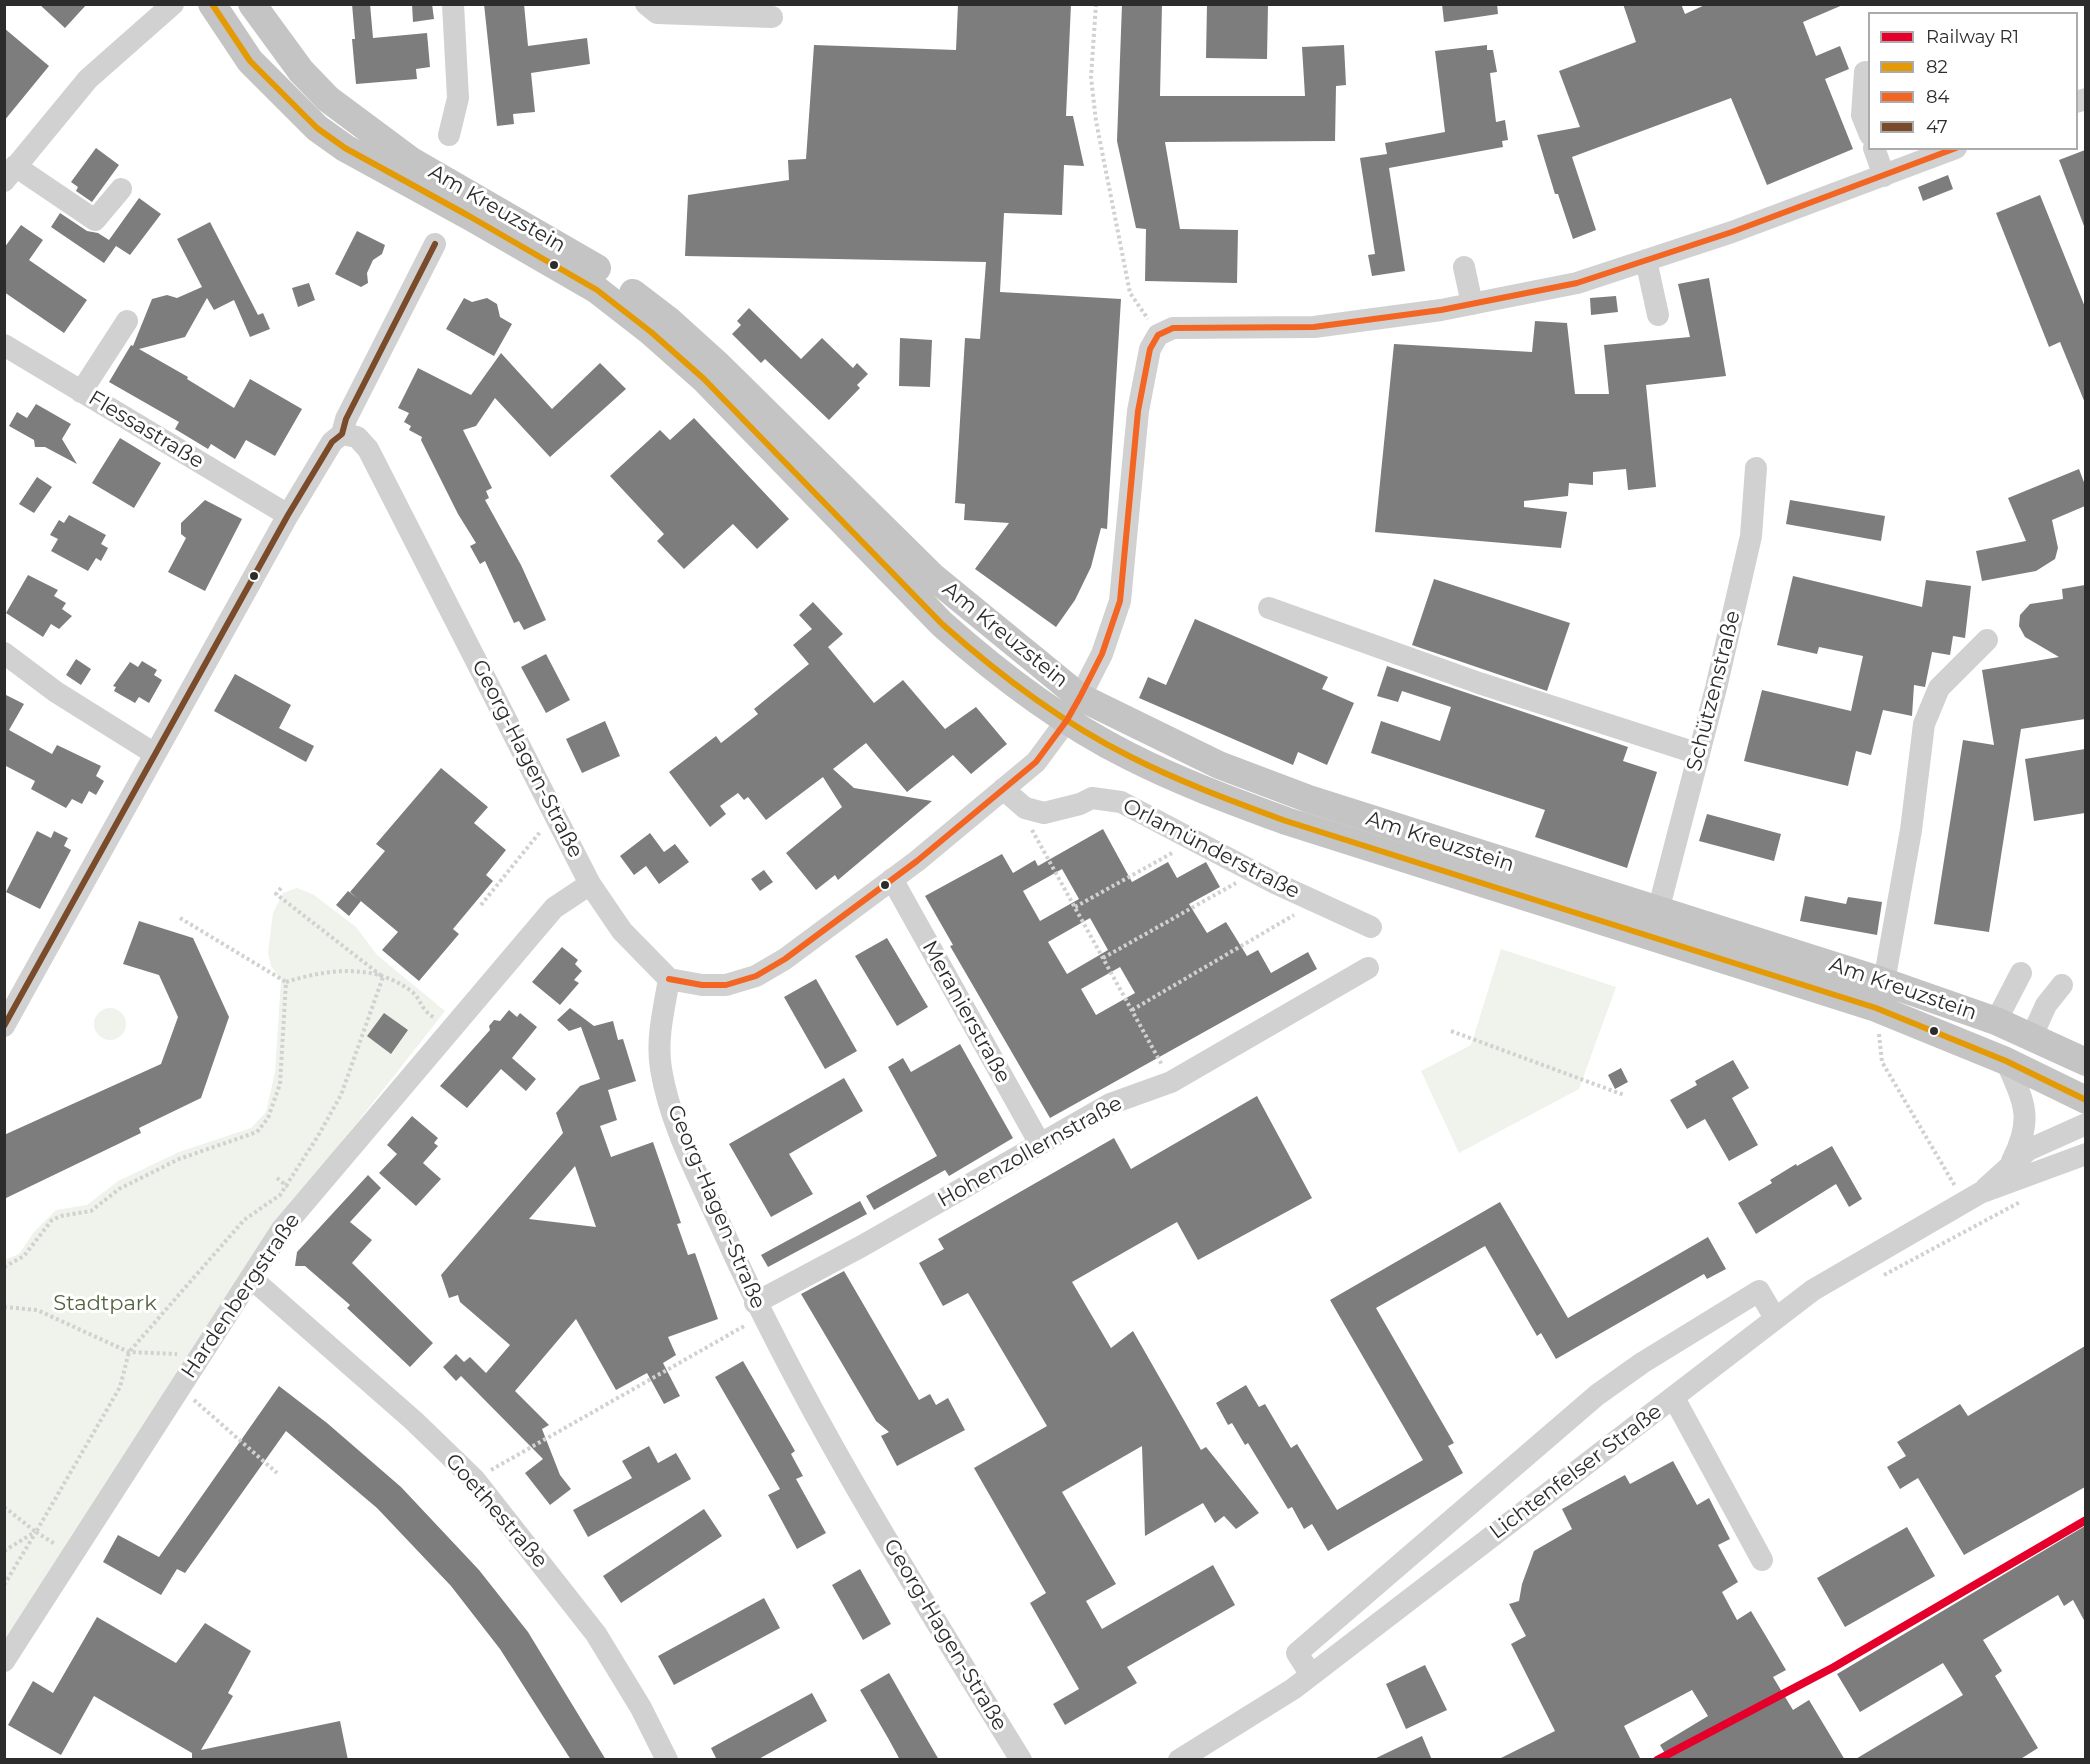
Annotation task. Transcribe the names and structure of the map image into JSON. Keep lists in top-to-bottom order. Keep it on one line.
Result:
{"streets":{"main road":["Am Kreuzstein"],"street":["Flessastraße","Schützenstraße","Georg-Hagen-Straße","Orlamünderstraße","Meranierstraße","Hohenzollernstraße","Hardenbergstraße","Lichtenfelser Straße","Goethestraße"]},"crossings":[["Am Kreuzstein","Schützenstraße"],["Georg-Hagen-Straße","Hohenzollernstraße"],["Georg-Hagen-Straße","Hardenbergstraße"],["Meranierstraße","Hohenzollernstraße"],["Hardenbergstraße","Goethestraße"]],"parks":["Stadtpark"],"lines":["transit line 82","transit line 84","transit line 47","rail line R1"],"legend":["Railway R1","82","84","47"]}
